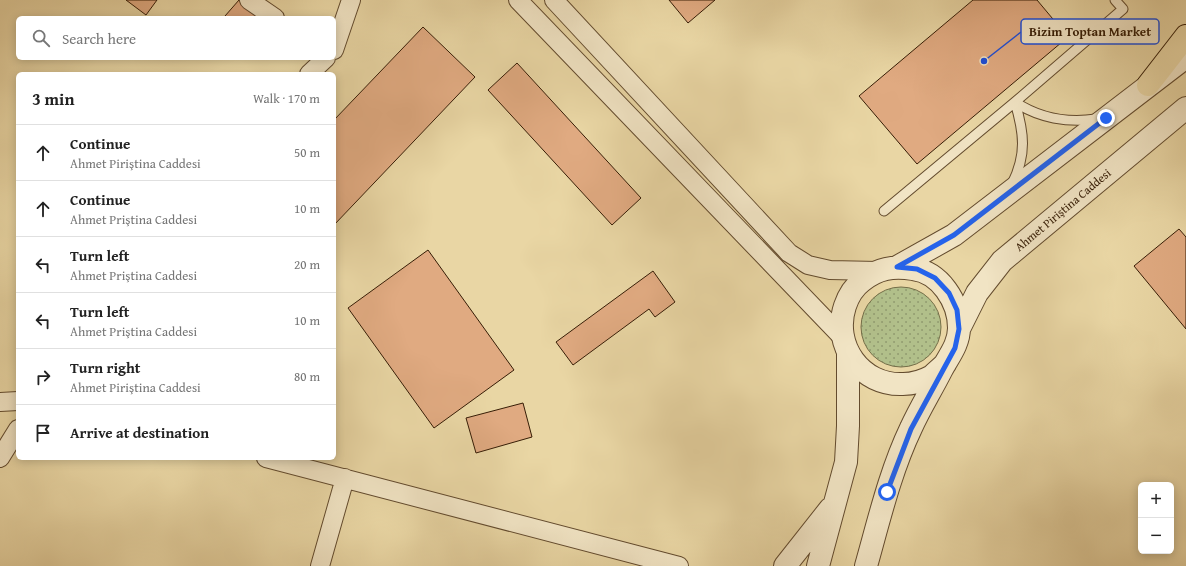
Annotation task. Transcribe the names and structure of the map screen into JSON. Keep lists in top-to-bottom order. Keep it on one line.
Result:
{"streets":{"street":["Ahmet Piriştina Caddesi"]},"places":["Bizim Toptan Market"],"page":{"search":"Search here","heading":["3 min","Walk · 170 m"],"list":[["Continue","Ahmet Piriştina Caddesi","50 m"],["Continue","Ahmet Priştina Caddesi","10 m"],["Turn left","Ahmet Priştina Caddesi","20 m"],["Turn left","Ahmet Priştina Caddesi","10 m"],["Turn right","Ahmet Piriştina Caddesi","80 m"],"Arrive at destination"],"map_buttons":["+","−"]}}
